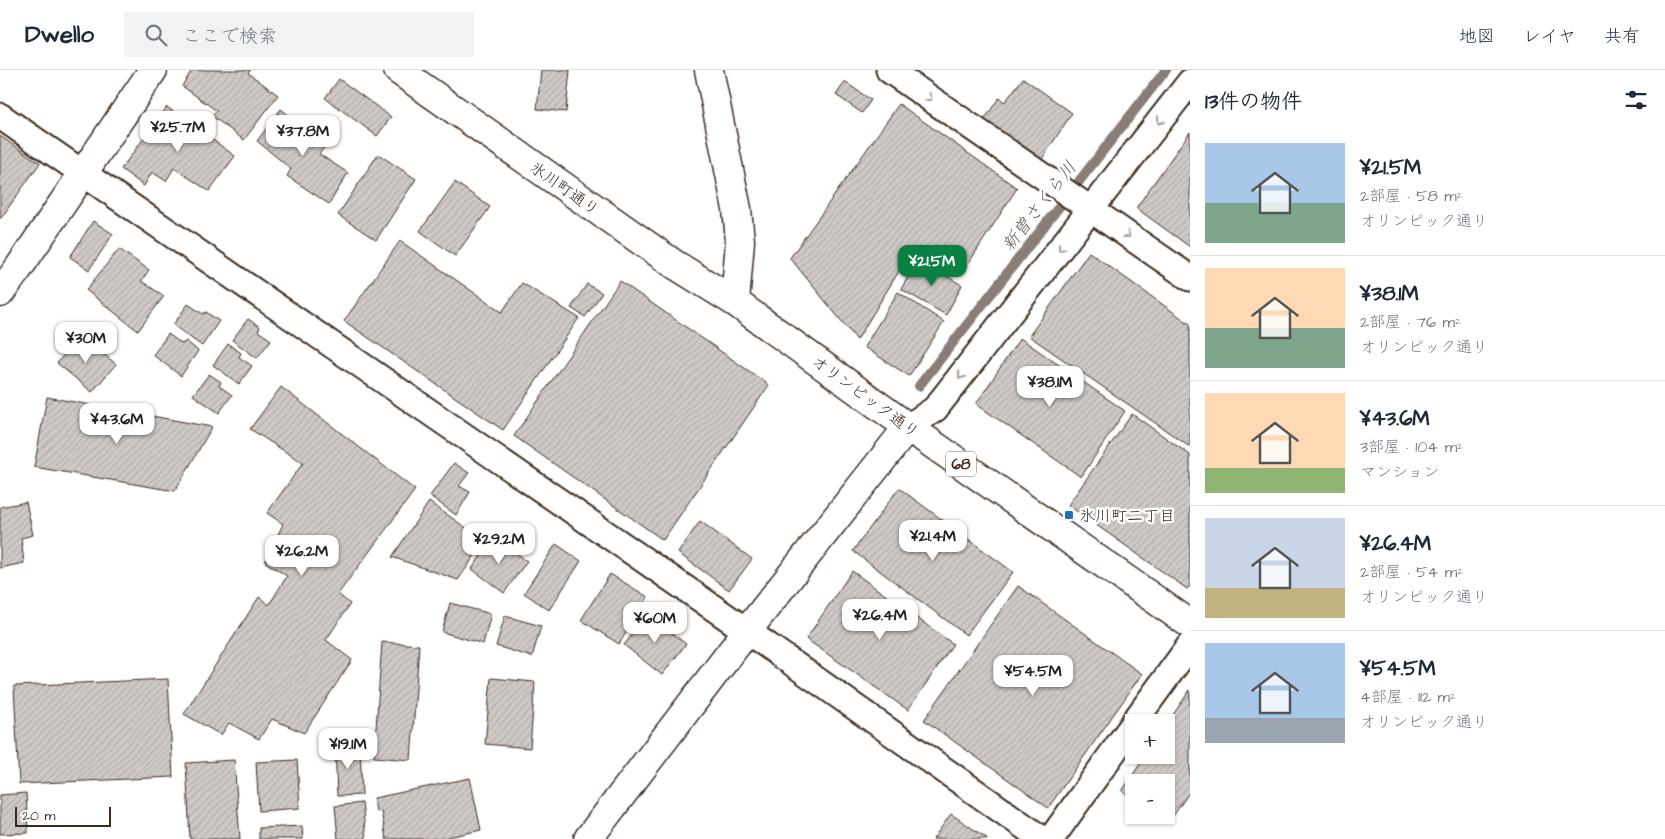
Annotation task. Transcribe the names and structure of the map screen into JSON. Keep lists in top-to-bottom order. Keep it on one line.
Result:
{"streets":{"street":["氷川町通り","オリンピック通り","68"]},"crossings":[["氷川町通り","オリンピック通り"]],"water":["新曽さくら川"],"places":{"transit":["氷川町二丁目"]},"scale_bar":"20 m","page":{"header":"Dwello","search":"ここで検索","nav":["地図","レイヤ","共有"],"heading":"13件の物件","price":["¥25.7M","¥37.8M","¥21.5M","¥30M","¥38.1M","¥43.6M","¥21.4M","¥29.2M","¥26.2M","¥26.4M","¥60M","¥54.5M","¥19.1M"],"list":[{"name":"¥21.5M","note":"2部屋 · 58 m² · オリンピック通り"},{"name":"¥38.1M","note":"2部屋 · 76 m² · オリンピック通り"},{"name":"¥43.6M","note":"3部屋 · 104 m² · マンション"},{"name":"¥26.4M","note":"2部屋 · 54 m² · オリンピック通り"},{"name":"¥54.5M","note":"4部屋 · 112 m² · オリンピック通り"}],"map_buttons":["+","−"],"scale":"20 m"}}
